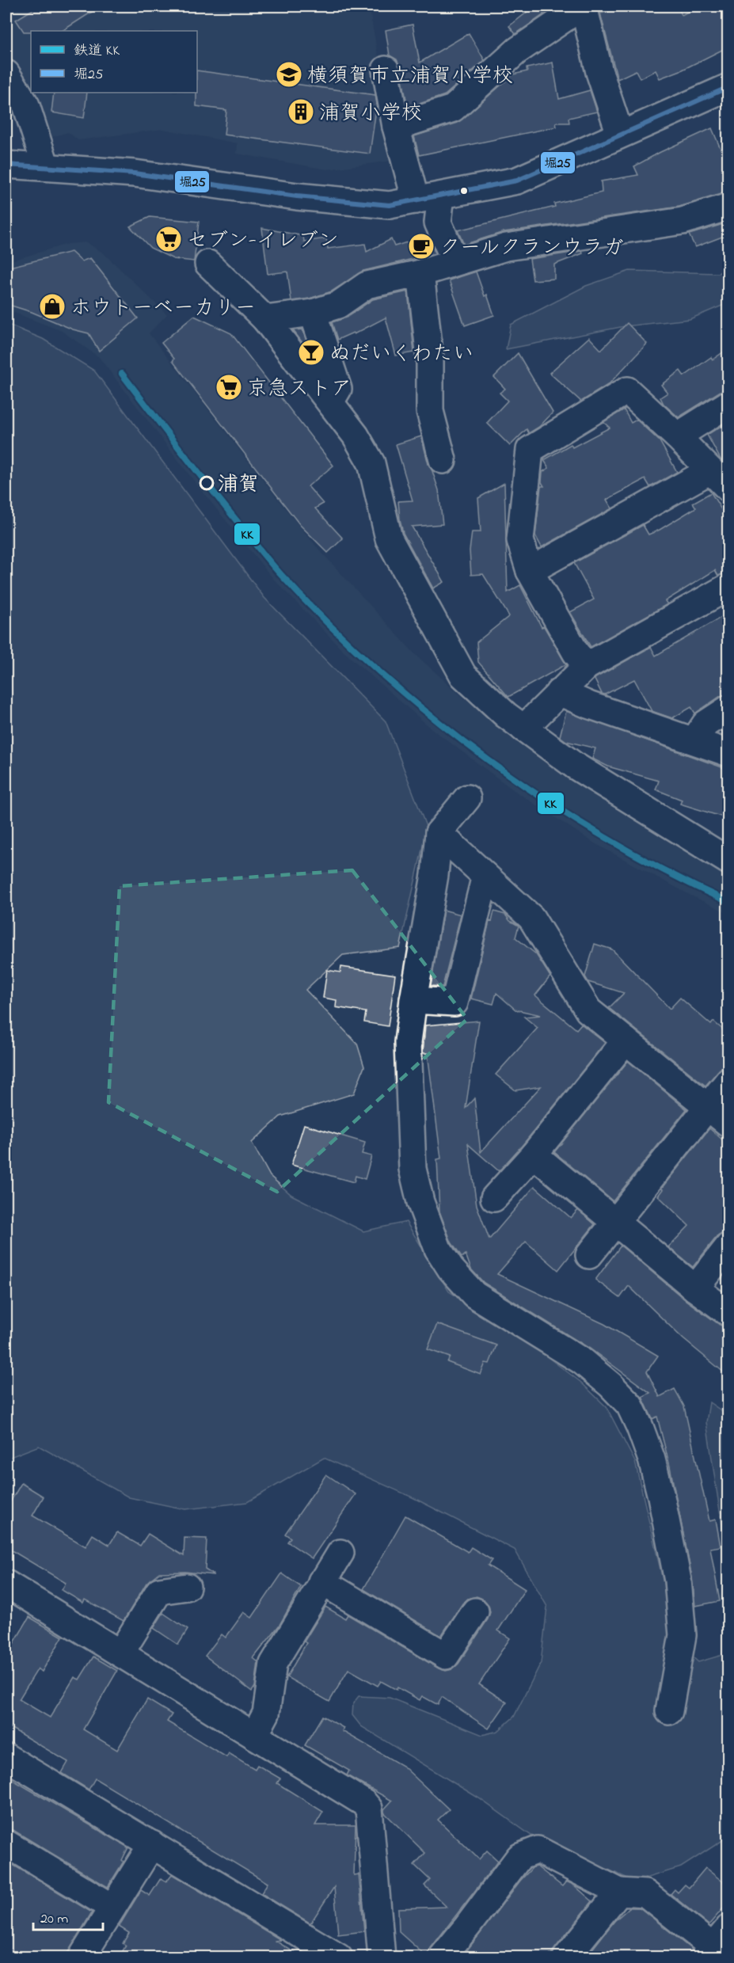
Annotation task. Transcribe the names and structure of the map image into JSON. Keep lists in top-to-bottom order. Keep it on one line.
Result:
{"places":{"school or university":["横須賀市立浦賀小学校"],"building":["浦賀小学校"],"supermarket":["セブン-イレブン","京急ストア"],"cafe":["クールクランウラガ"],"shop":["ホウトーベーカリー"],"bar":["ぬだいくわたい"],"other":["浦賀"]},"lines":["transit line 堀25","rail line KK"],"legend":["鉄道 KK","堀25"],"scale_bar":"20 m"}
